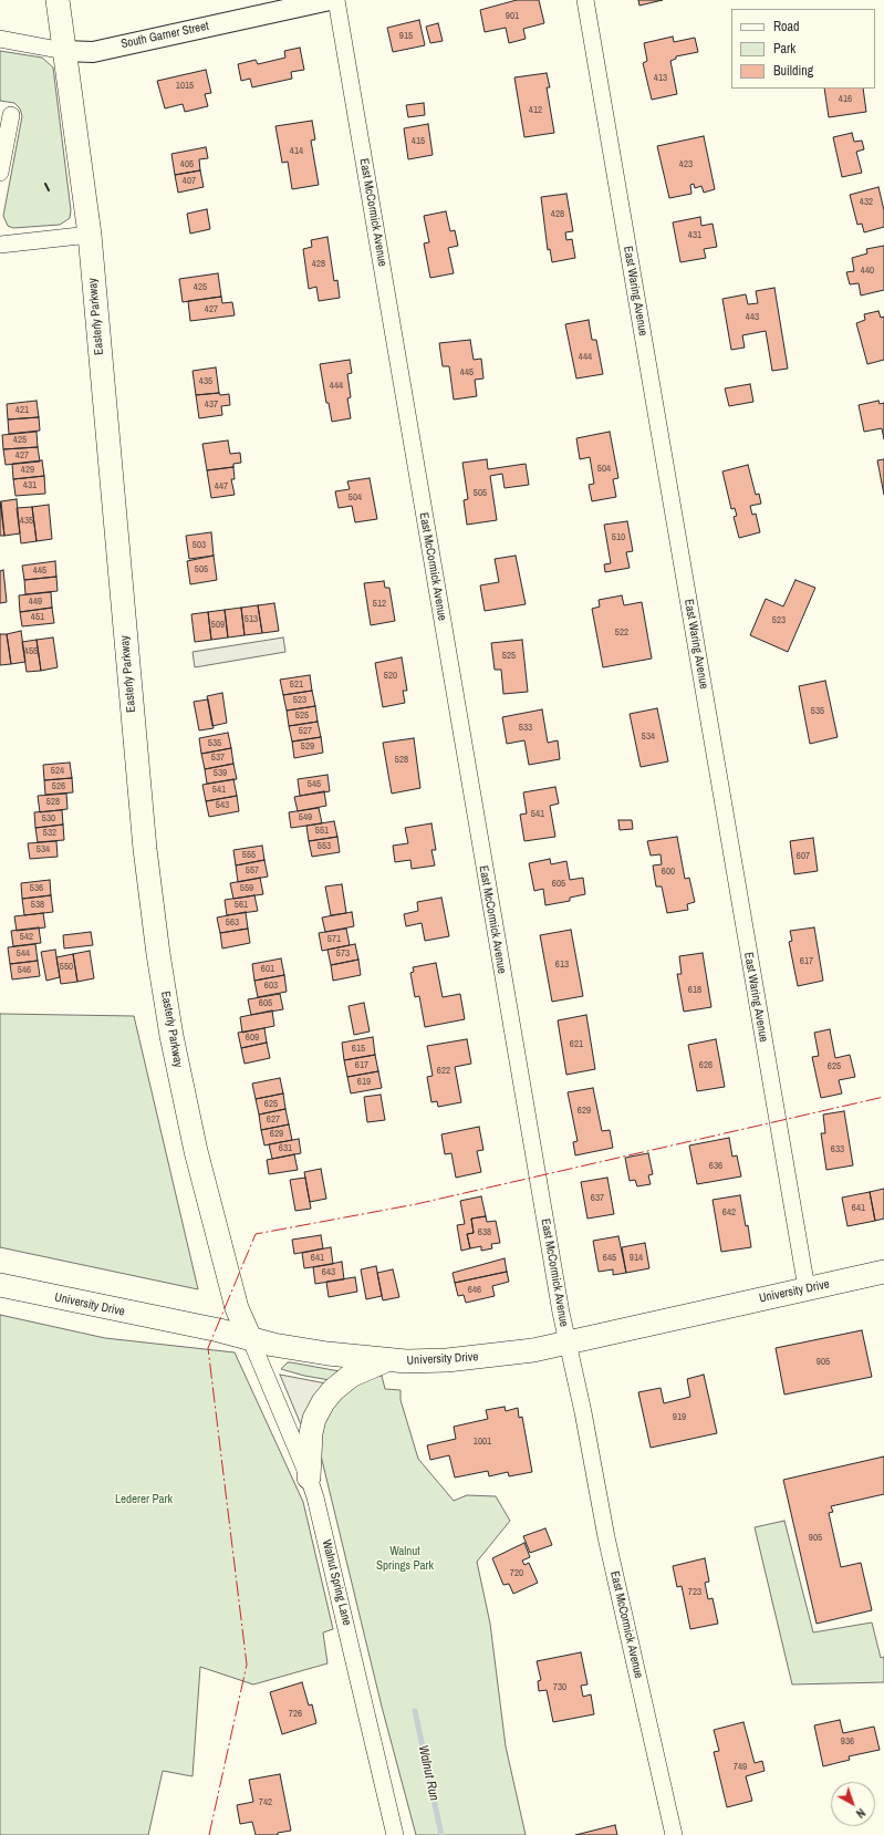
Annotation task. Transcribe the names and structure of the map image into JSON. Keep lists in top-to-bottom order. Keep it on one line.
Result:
{"streets":{"main road":["Easterly Parkway","University Drive"],"street":["South Garner Street","East McCormick Avenue","East Waring Avenue","Walnut Spring Lane"]},"crossings":[["South Garner Street","Easterly Parkway"],["East McCormick Avenue","University Drive"],["East Waring Avenue","University Drive"],["Easterly Parkway","University Drive"],["Easterly Parkway","Walnut Spring Lane"],["University Drive","Walnut Spring Lane"]],"water":["Walnut Run"],"parks":["Lederer Park","Walnut Springs Park"],"house_numbers":["901","915","413","1015","416","412","415","414","405","423","407","432","428","431","428","440","425","427","443","444","445","435","444","437","421","425","427","504","429","431","447","505","504","435","510","503","505","445","449","512","451","513","523","509","522","455","525","520","521","523","535","525","533","527","534","535","529","537","528","524","539","545","526","541","528","543","541","549","530","551","532","553","534","555","607","557","600","605","536","559","538","561","563","542","571","544","573","617","613","550","601","546","603","618","605","609","621","615","617","626","625","622","619","625","629","627","629","631","633","636","637","641","642","638","641","645","914","643","646","905","919","1001","905","720","723","730","726","936","749","742"],"legend":["Road","Park","Building"],"north":"bottom right"}
